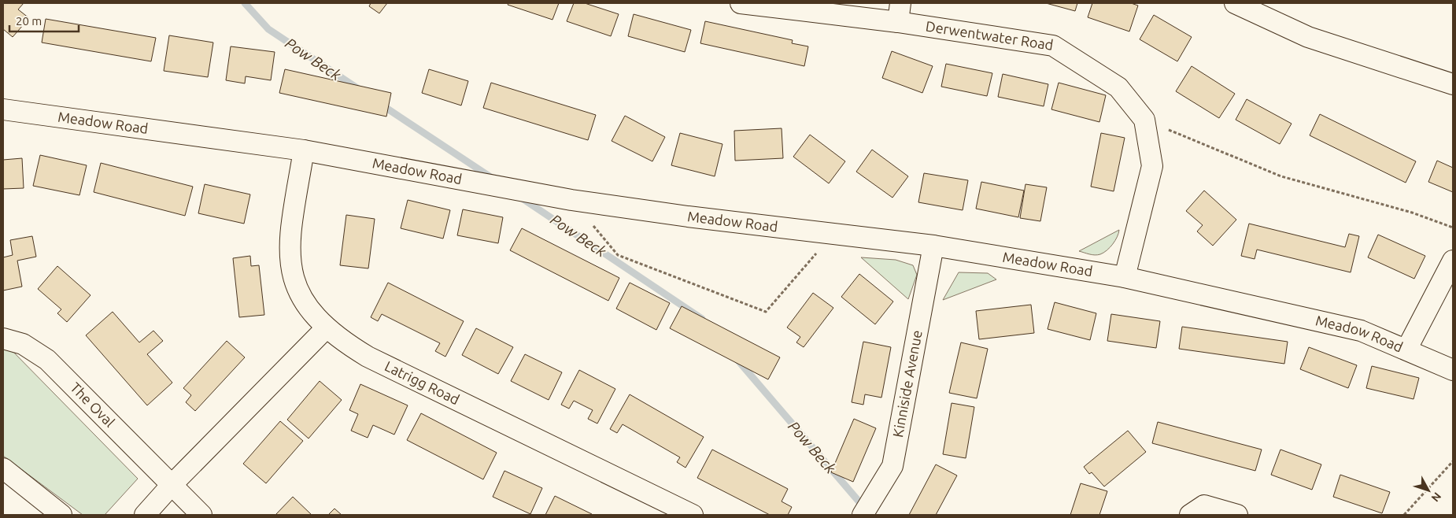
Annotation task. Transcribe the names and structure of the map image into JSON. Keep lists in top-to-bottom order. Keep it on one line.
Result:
{"streets":{"street":["Derwentwater Road","Meadow Road","Latrigg Road","Kinniside Avenue","The Oval"]},"crossings":[["Derwentwater Road","Meadow Road"],["Meadow Road","Latrigg Road"],["Meadow Road","Kinniside Avenue"]],"water":["Pow Beck"],"scale_bar":"20 m","north":"bottom right"}
